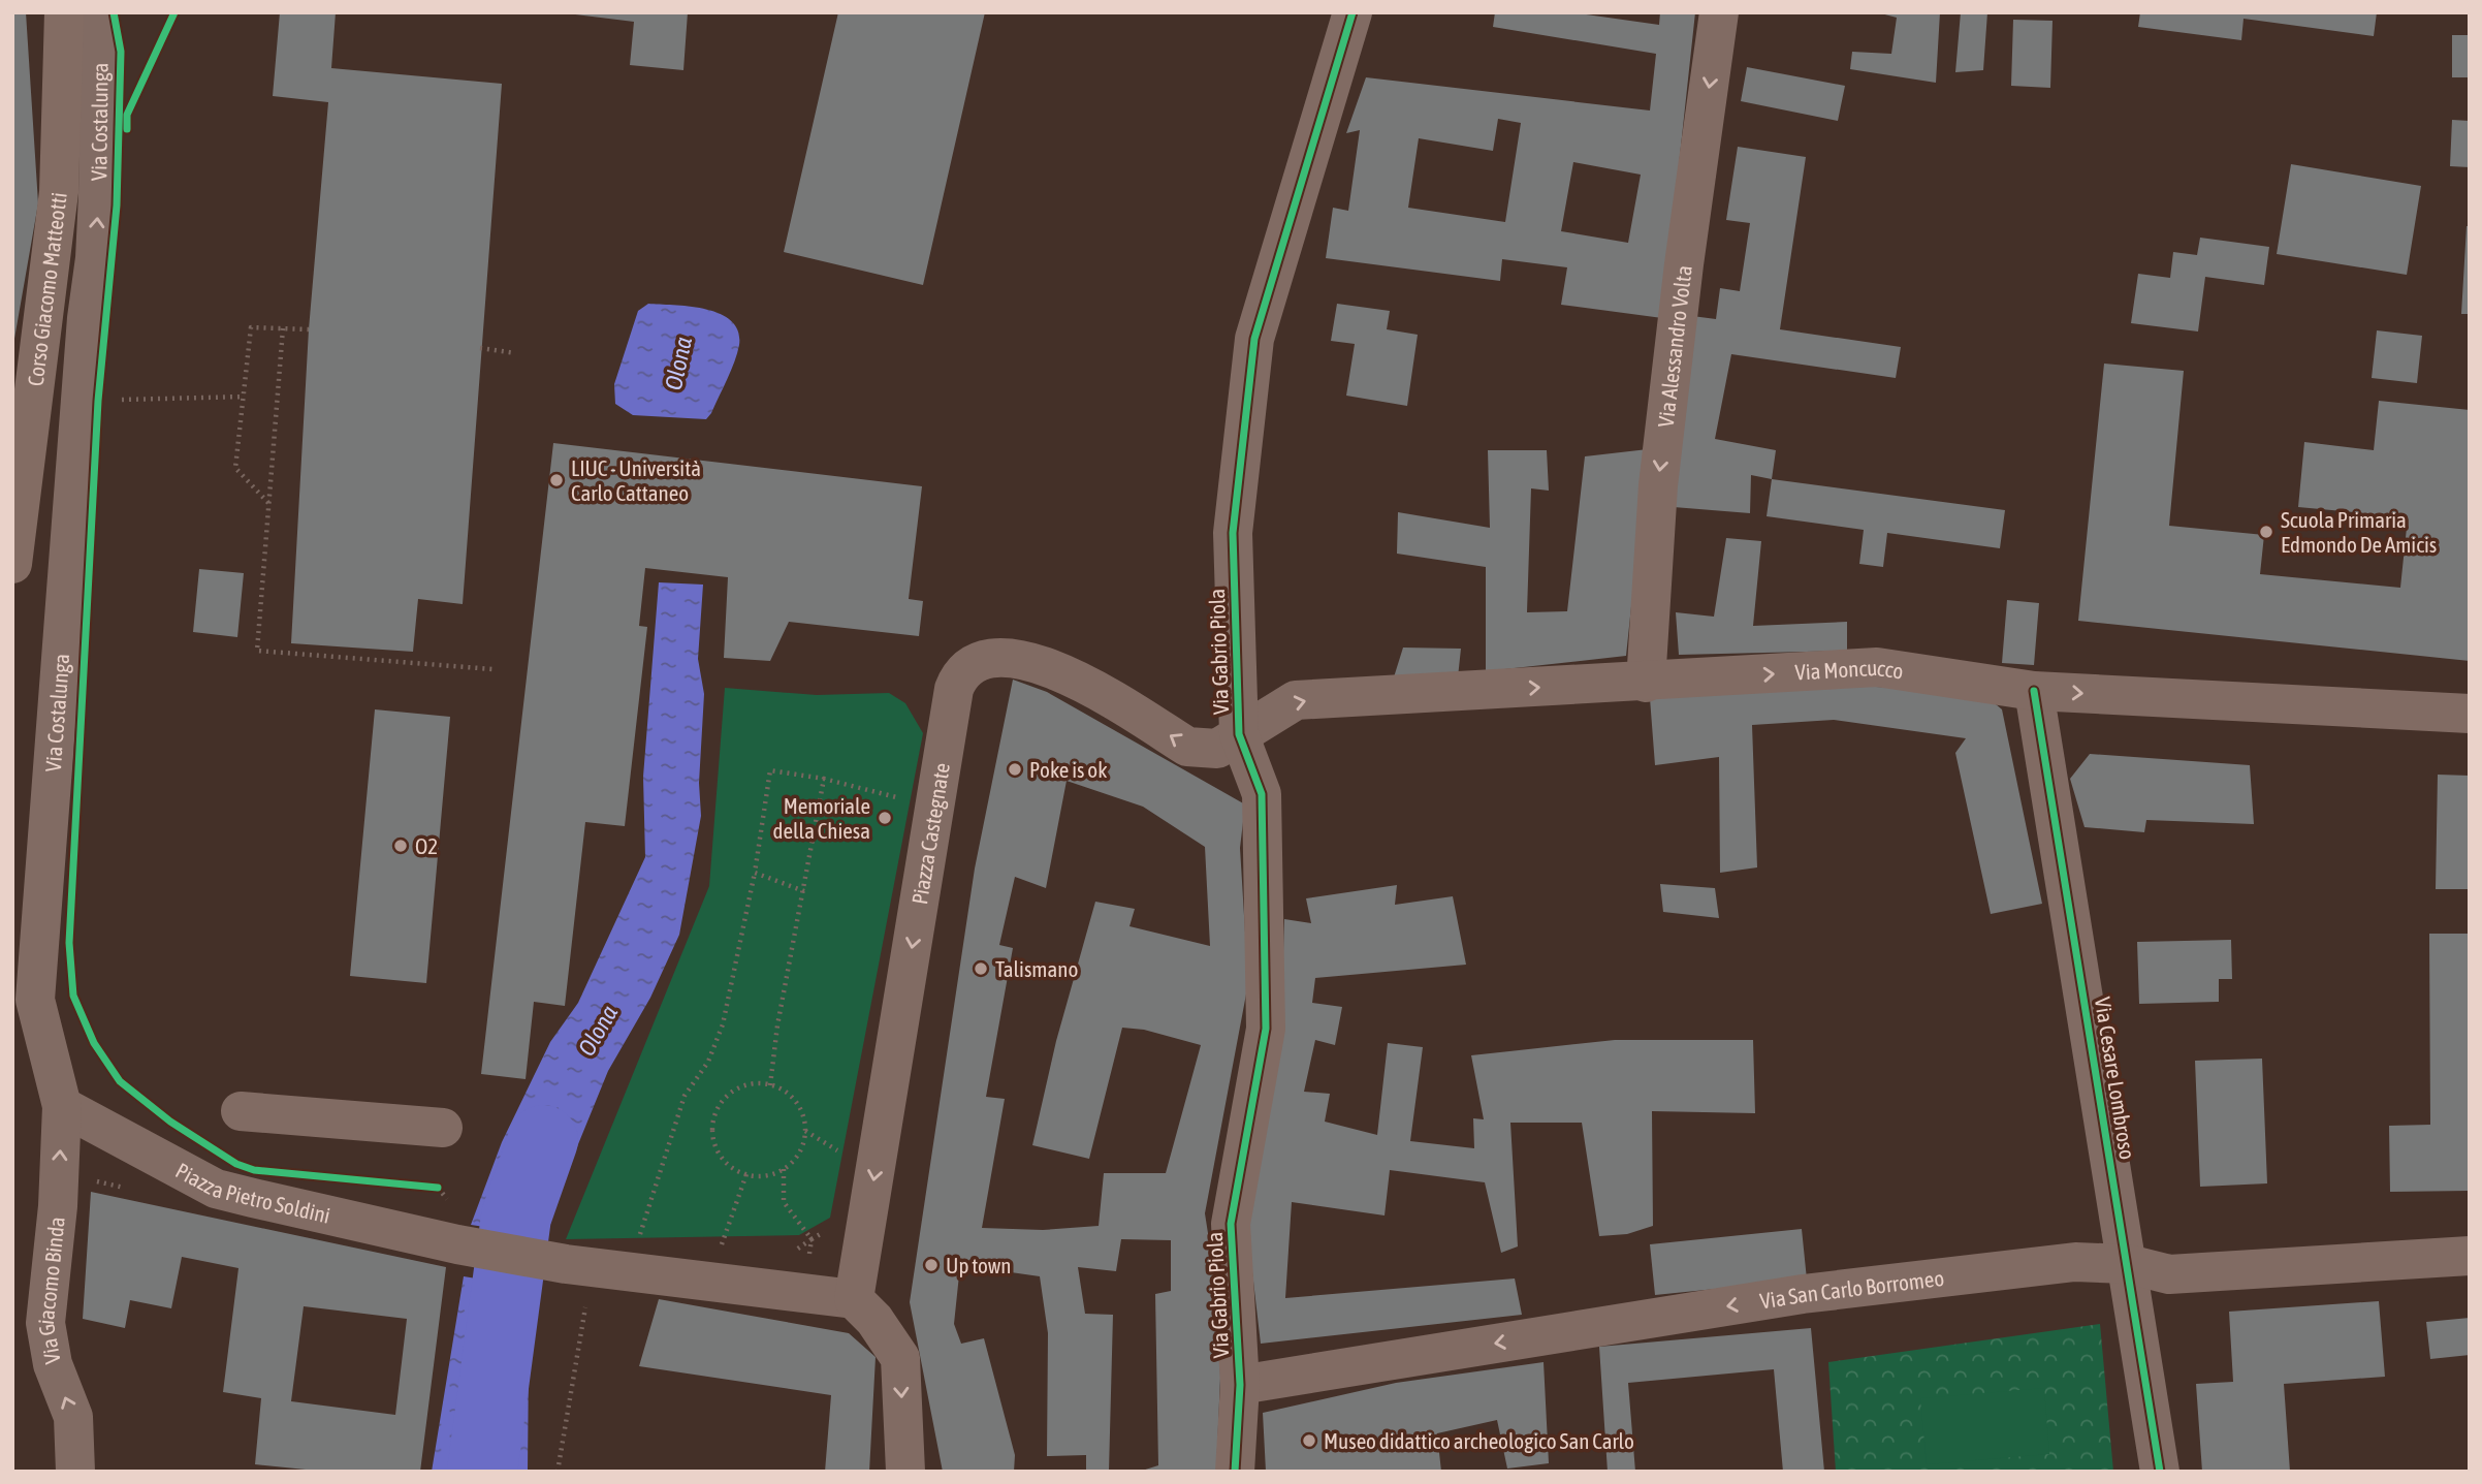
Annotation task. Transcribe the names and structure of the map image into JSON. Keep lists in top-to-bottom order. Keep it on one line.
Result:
{"streets":{"main road":["Corso Giacomo Matteotti"],"street":["Via Costalunga","Via Alessandro Volta","Via Gabrio Piola","Via Moncucco","Piazza Castegnate","Via Cesare Lombroso","Piazza Pietro Soldini","Via San Carlo Borromeo","Via Giacomo Binda"]},"crossings":[["Via Costalunga","Corso Giacomo Matteotti"],["Via Costalunga","Piazza Pietro Soldini"],["Via Costalunga","Via Giacomo Binda"],["Via Alessandro Volta","Via Moncucco"],["Via Gabrio Piola","Via Moncucco"],["Via Gabrio Piola","Piazza Castegnate"],["Via Gabrio Piola","Via San Carlo Borromeo"],["Via Moncucco","Piazza Castegnate"],["Via Moncucco","Via Cesare Lombroso"],["Via Cesare Lombroso","Via San Carlo Borromeo"],["Piazza Pietro Soldini","Via Giacomo Binda"]],"one_way":["Via Alessandro Volta","Via Moncucco","Via San Carlo Borromeo","Via Giacomo Binda"],"water":["Olona"],"places":["LIUC - Università Carlo Cattaneo","Scuola Primaria Edmondo De Amicis","Poke is ok","Memoriale della Chiesa","O2","Talismano","Up town","Museo didattico archeologico San Carlo"]}
